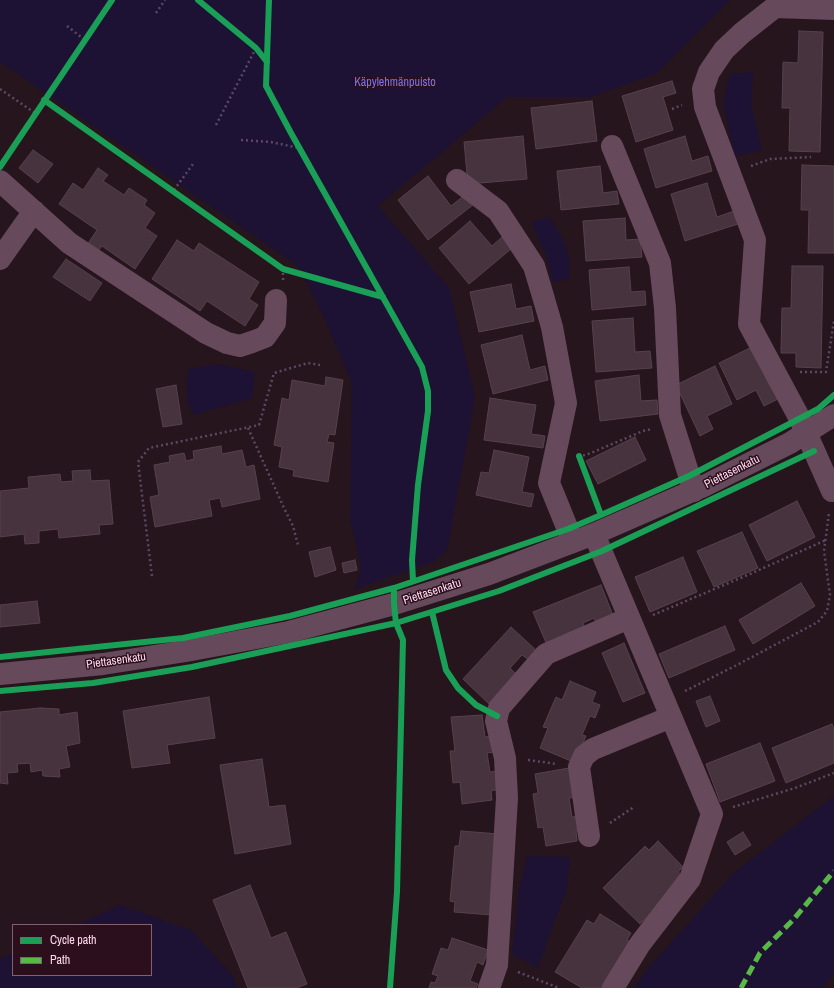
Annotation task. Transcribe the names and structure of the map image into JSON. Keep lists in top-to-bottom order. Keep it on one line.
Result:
{"streets":{"street":["Piettasenkatu"]},"parks":["Käpylehmänpuisto"],"legend":["Cycle path","Path"]}
